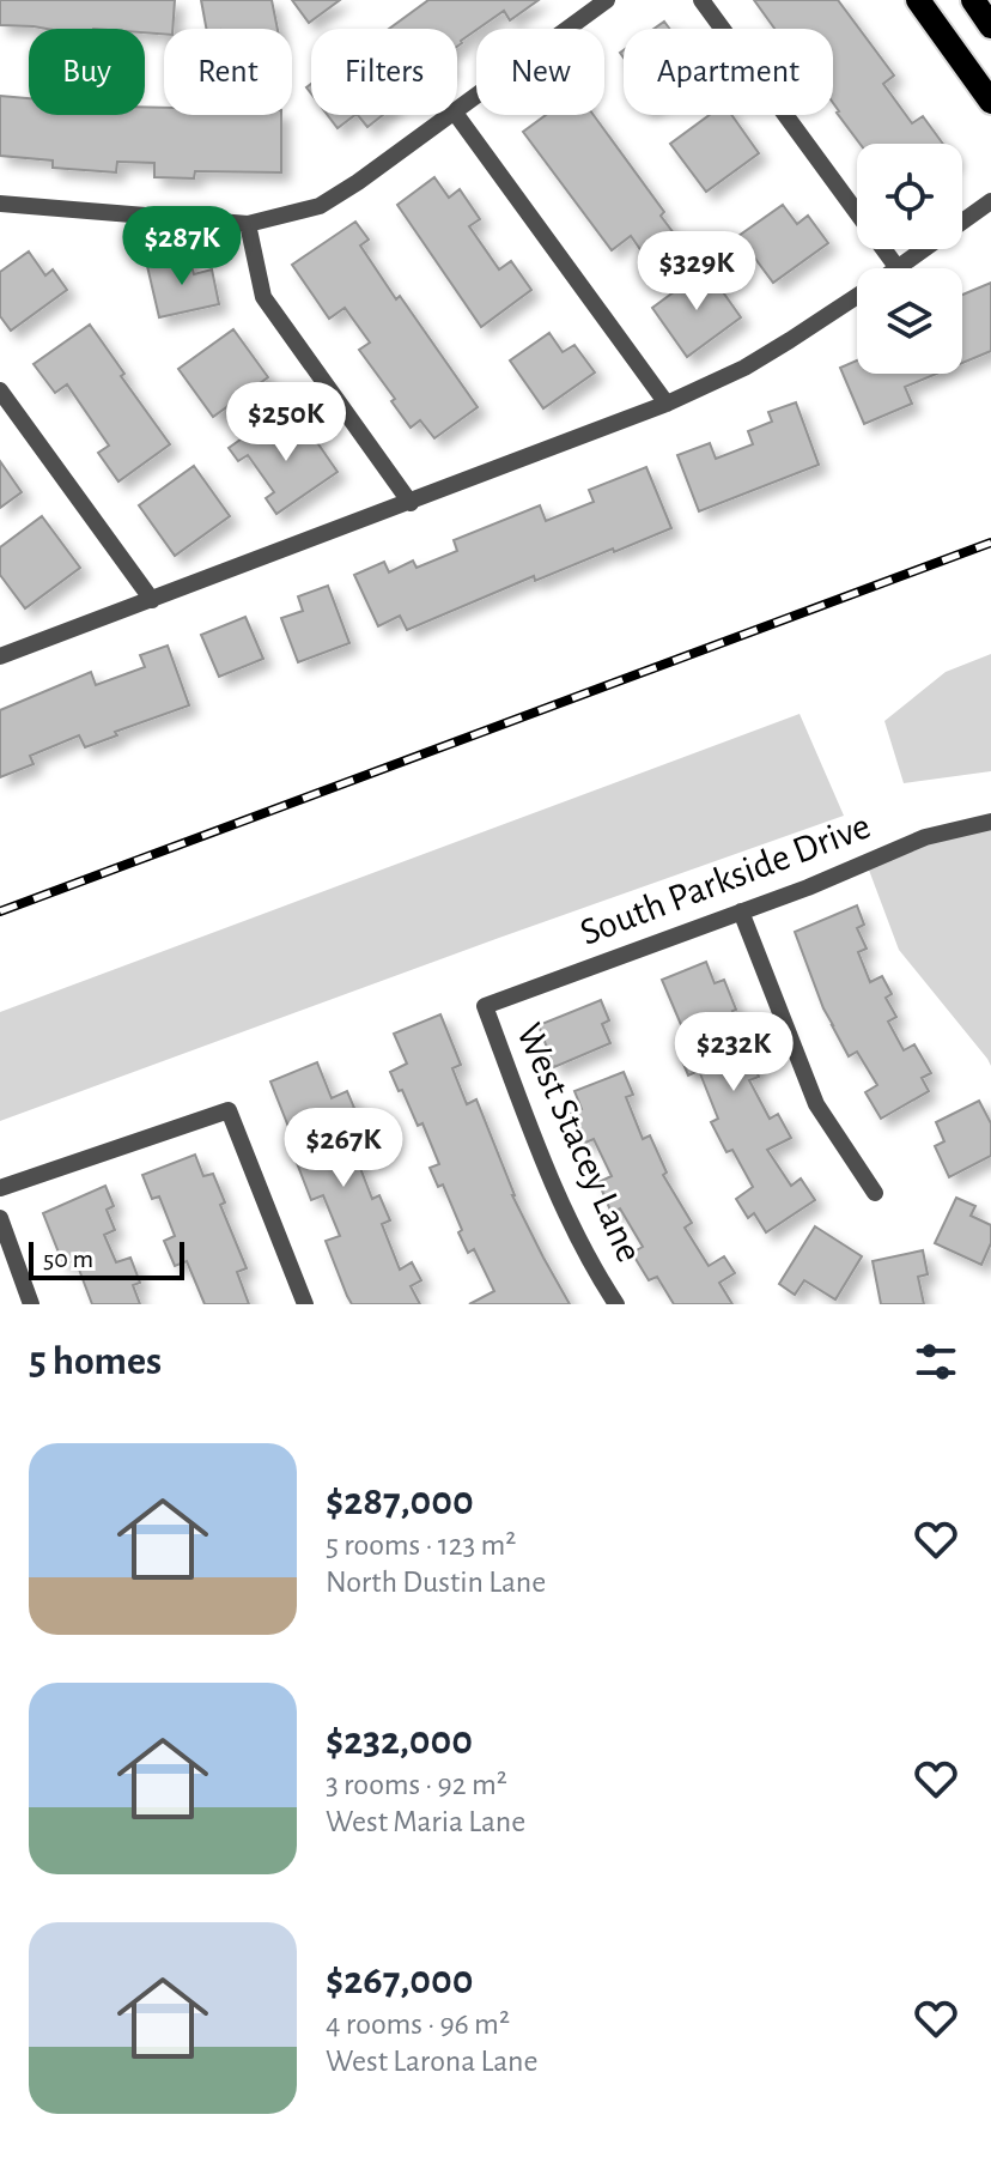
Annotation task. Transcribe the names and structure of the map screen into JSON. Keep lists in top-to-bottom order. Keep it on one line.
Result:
{"streets":{"street":["South Parkside Drive","West Stacey Lane"]},"crossings":[["South Parkside Drive","West Stacey Lane"]],"scale_bar":"50 m","page":{"chip":["Buy","Rent","Filters","New","Apartment"],"price":["$287K","$329K","$250K","$232K","$267K"],"scale":"50 m","heading":"5 homes","list":[{"name":"$287,000","note":"5 rooms · 123 m² · North Dustin Lane"},{"name":"$232,000","note":"3 rooms · 92 m² · West Maria Lane"},{"name":"$267,000","note":"4 rooms · 96 m² · West Larona Lane"}]}}
